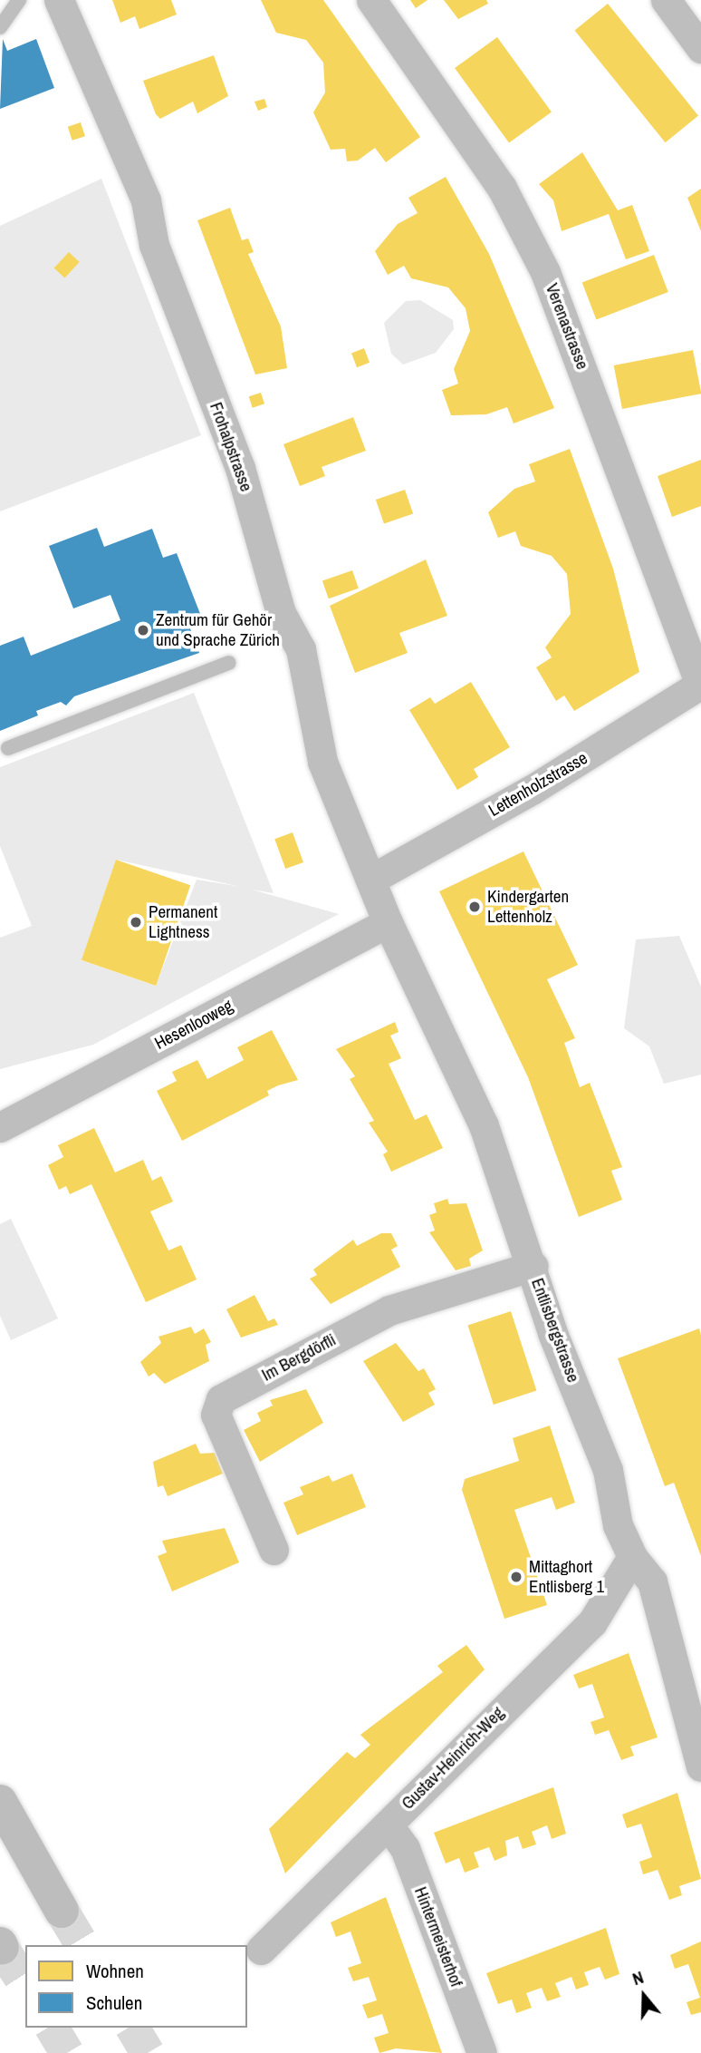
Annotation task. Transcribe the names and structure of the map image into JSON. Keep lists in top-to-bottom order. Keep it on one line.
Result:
{"streets":{"street":["Verenastrasse","Frohalpstrasse","Lettenholzstrasse","Hesenlooweg","Entlisbergstrasse","Im Bergdörfli","Gustav-Heinrich-Weg","Hintermeisterhof"]},"crossings":[["Verenastrasse","Lettenholzstrasse"],["Frohalpstrasse","Lettenholzstrasse"],["Frohalpstrasse","Hesenlooweg"],["Frohalpstrasse","Entlisbergstrasse"],["Lettenholzstrasse","Hesenlooweg"],["Lettenholzstrasse","Entlisbergstrasse"],["Hesenlooweg","Entlisbergstrasse"],["Entlisbergstrasse","Im Bergdörfli"],["Entlisbergstrasse","Gustav-Heinrich-Weg"],["Gustav-Heinrich-Weg","Hintermeisterhof"]],"places":["Zentrum für Gehör und Sprache Zürich","Kindergarten Lettenholz","Permanent Lightness","Mittaghort Entlisberg 1"],"legend":["Wohnen","Schulen"],"north":"top"}
